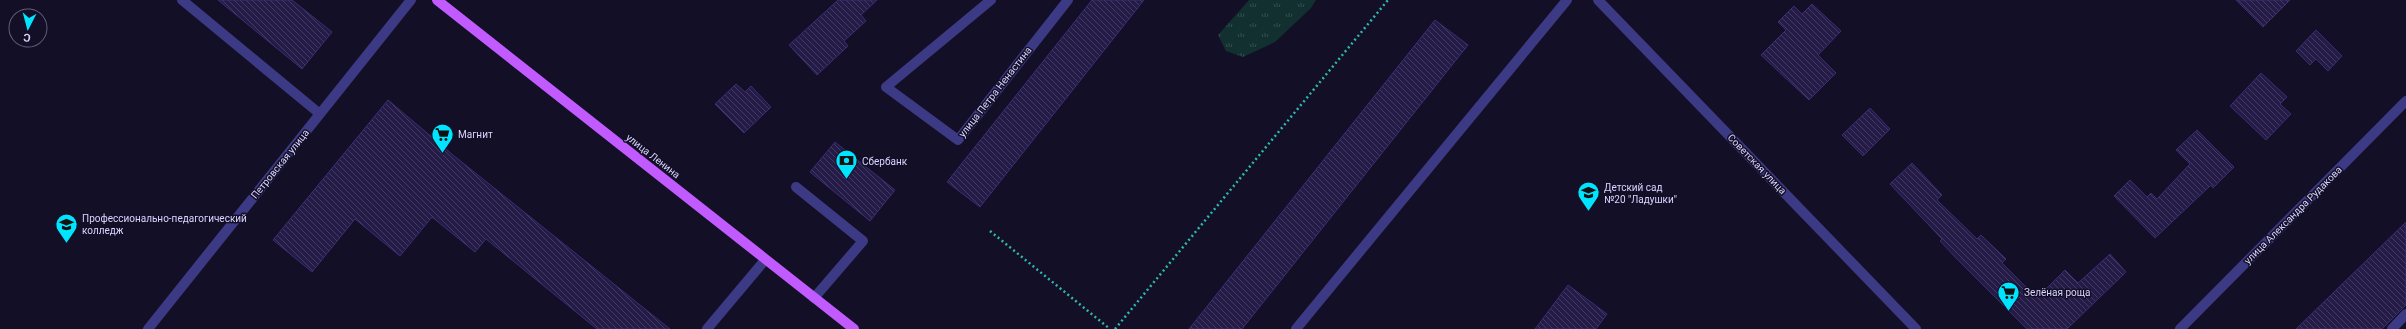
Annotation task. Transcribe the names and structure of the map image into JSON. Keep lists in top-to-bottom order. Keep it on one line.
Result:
{"streets":{"main road":["улица Ленина"],"street":["улица Петра Ненастина","Петровская улица","Советская улица","улица Александра Рудакова"]},"places":{"supermarket":["Магнит","Зелёная роща"],"bank":["Сбербанк"],"school or university":["Детский сад №20 \"Ладушки\"","Профессионально-педагогический колледж"]},"north":"bottom"}
